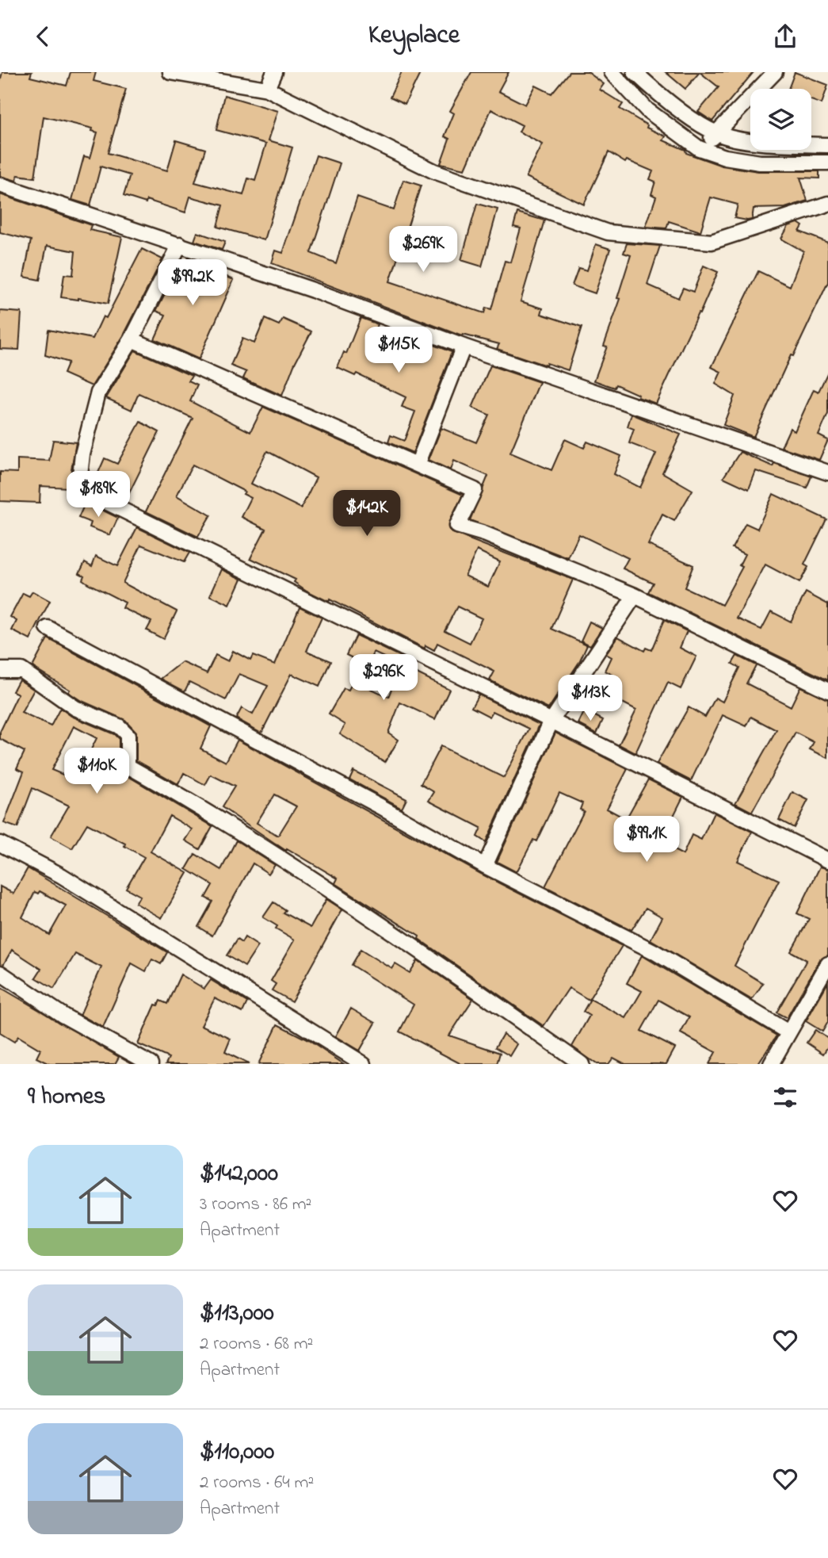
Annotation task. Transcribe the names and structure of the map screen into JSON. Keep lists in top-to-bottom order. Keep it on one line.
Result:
{"page":{"header":"Keyplace","price":["$269K","$99.2K","$115K","$189K","$142K","$296K","$113K","$110K","$99.1K"],"heading":"9 homes","list":[{"name":"$142,000","note":"3 rooms · 86 m² · Apartment"},{"name":"$113,000","note":"2 rooms · 68 m² · Apartment"},{"name":"$110,000","note":"2 rooms · 64 m² · Apartment"}]}}
